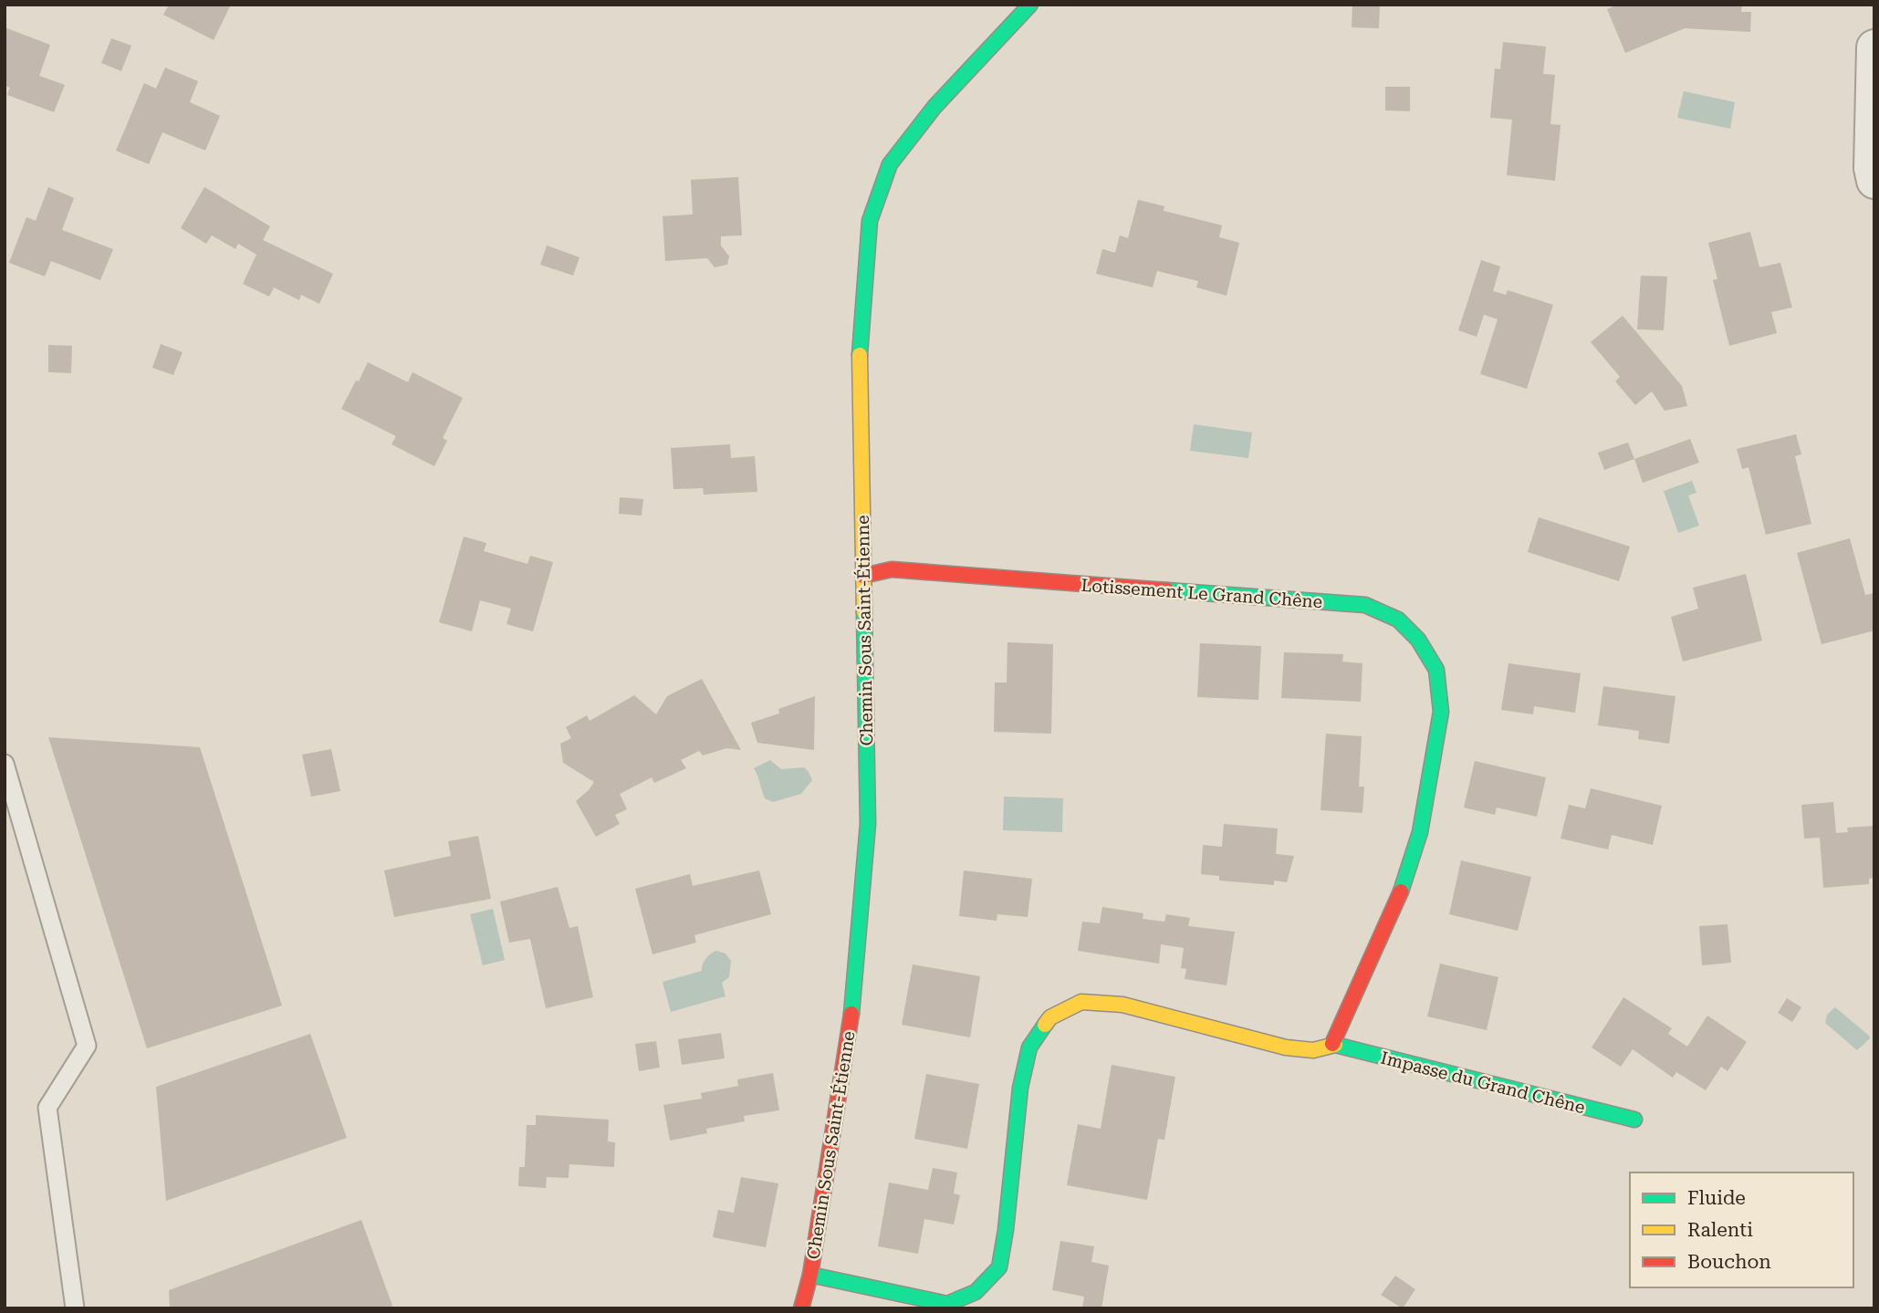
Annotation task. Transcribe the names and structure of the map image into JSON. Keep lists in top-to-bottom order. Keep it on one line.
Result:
{"streets":{"street":["Lotissement Le Grand Chêne","Chemin Sous Saint-Étienne","Impasse du Grand Chêne"]},"crossings":[["Lotissement Le Grand Chêne","Chemin Sous Saint-Étienne"],["Lotissement Le Grand Chêne","Impasse du Grand Chêne"],["Chemin Sous Saint-Étienne","Impasse du Grand Chêne"]],"legend":["Fluide","Ralenti","Bouchon"]}
